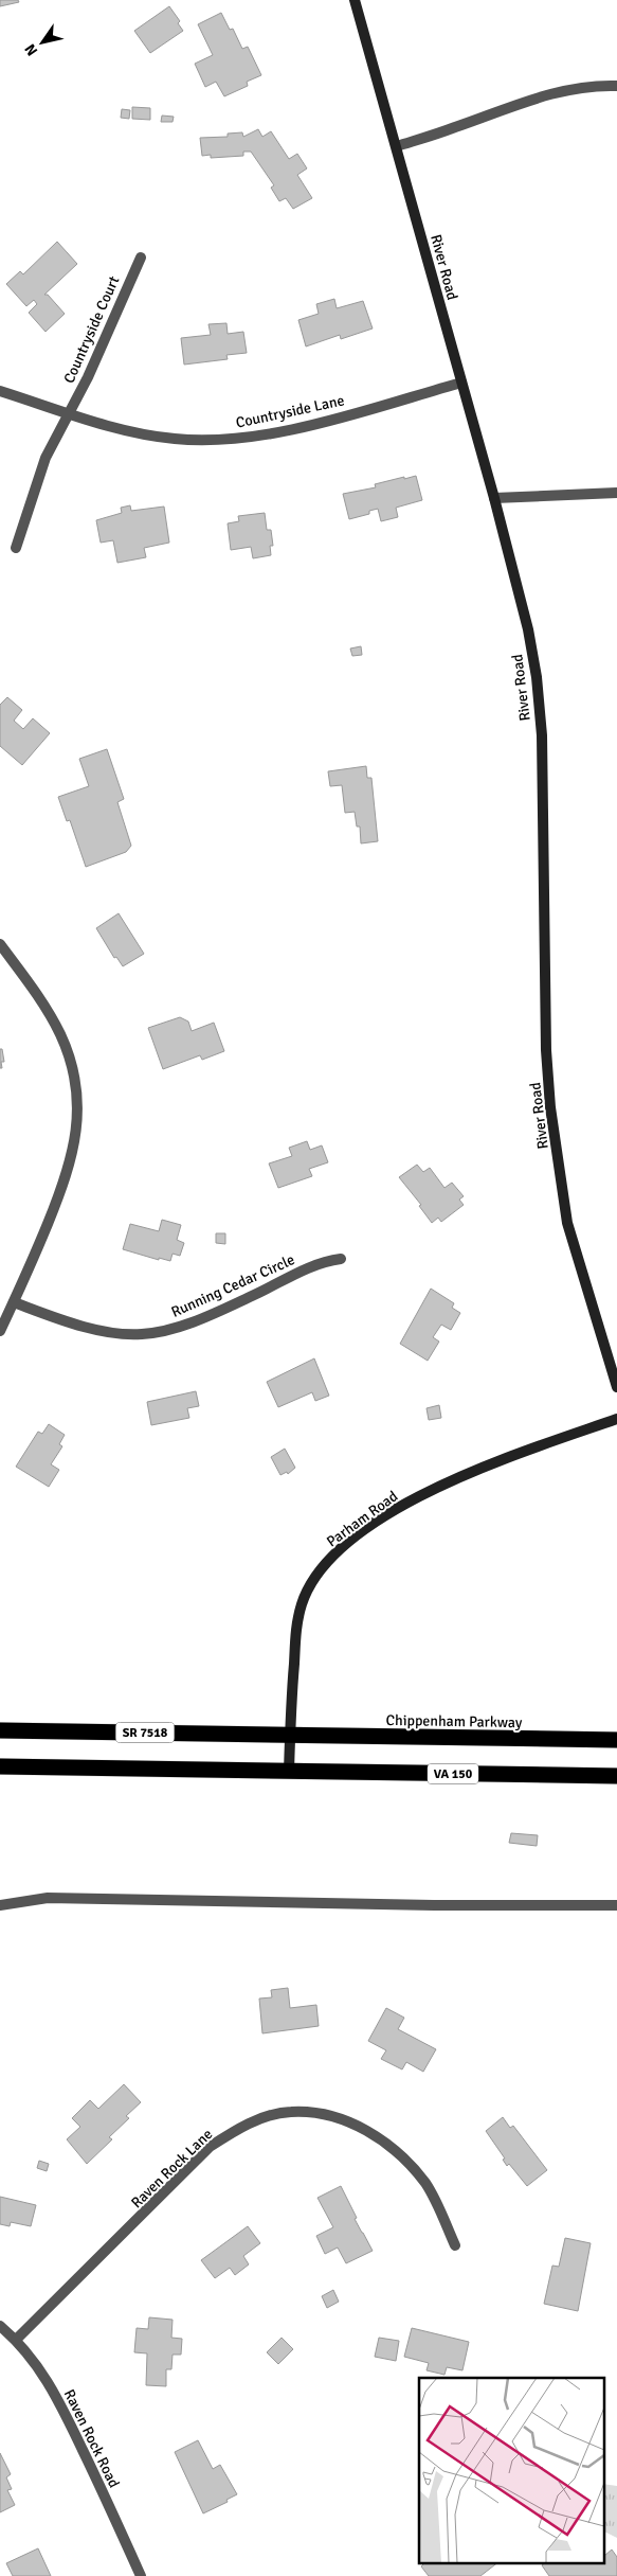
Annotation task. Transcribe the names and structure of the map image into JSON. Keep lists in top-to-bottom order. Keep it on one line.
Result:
{"streets":{"highway":["Chippenham Parkway","SR 7518","VA 150"],"main road":["River Road","Parham Road"],"street":["Countryside Court","Countryside Lane","Running Cedar Circle","Raven Rock Lane","Raven Rock Road"]},"crossings":[["River Road","Countryside Lane"],["Countryside Court","Countryside Lane"],["Parham Road","Chippenham Parkway"],["Parham Road","SR 7518"],["Parham Road","VA 150"],["Chippenham Parkway","SR 7518"],["Raven Rock Lane","Raven Rock Road"]],"north":"bottom left"}
